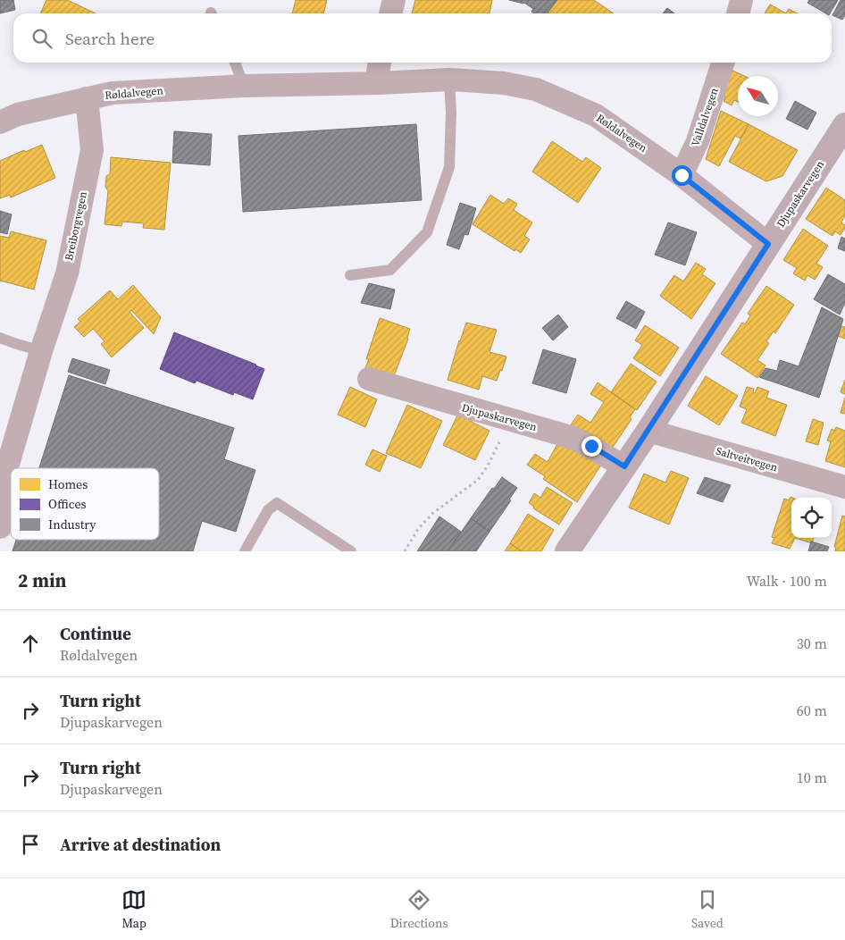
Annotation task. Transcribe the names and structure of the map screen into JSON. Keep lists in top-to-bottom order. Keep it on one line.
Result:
{"streets":{"street":["Røldalvegen","Valldalvegen","Djupaskarvegen","Breiborgvegen","Saltveitvegen"]},"crossings":[["Røldalvegen","Valldalvegen"],["Røldalvegen","Djupaskarvegen"],["Røldalvegen","Breiborgvegen"],["Djupaskarvegen","Saltveitvegen"]],"legend":["Homes","Offices","Industry"],"north":"top left","page":{"search":"Search here","heading":["2 min","Walk · 100 m"],"list":[["Continue","Røldalvegen","30 m"],["Turn right","Djupaskarvegen","60 m"],["Turn right","Djupaskarvegen","10 m"],"Arrive at destination"],"nav":["Map","Directions","Saved"]}}
